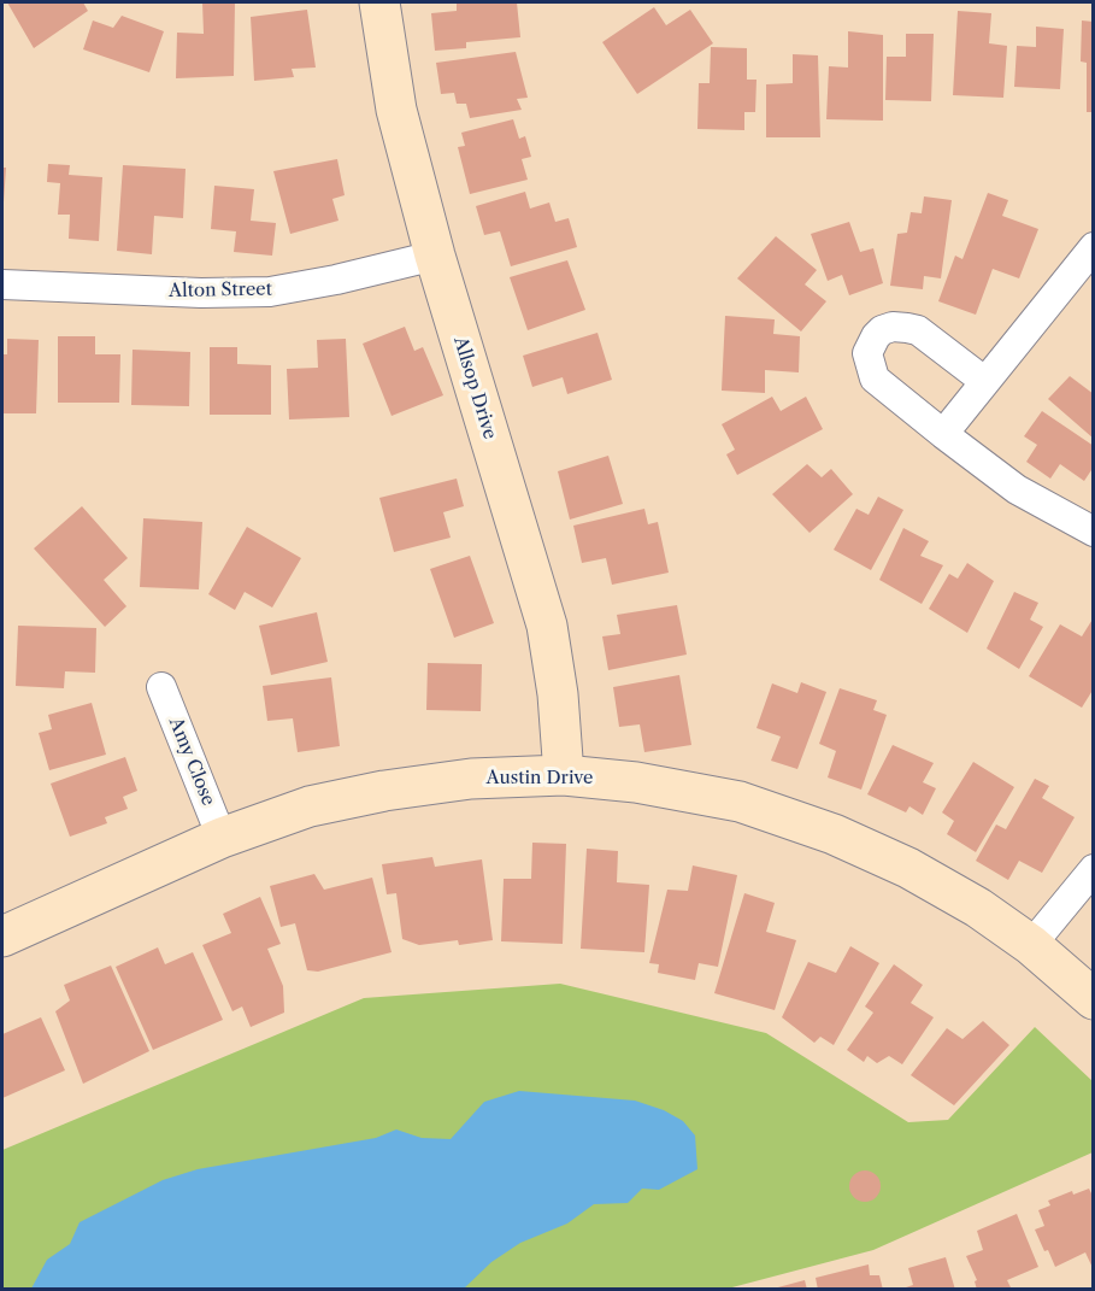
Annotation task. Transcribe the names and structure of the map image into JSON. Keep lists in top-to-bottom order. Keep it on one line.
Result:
{"streets":{"street":["Alton Street","Allsop Drive","Amy Close","Austin Drive"]},"crossings":[["Alton Street","Allsop Drive"],["Allsop Drive","Austin Drive"],["Amy Close","Austin Drive"]]}
